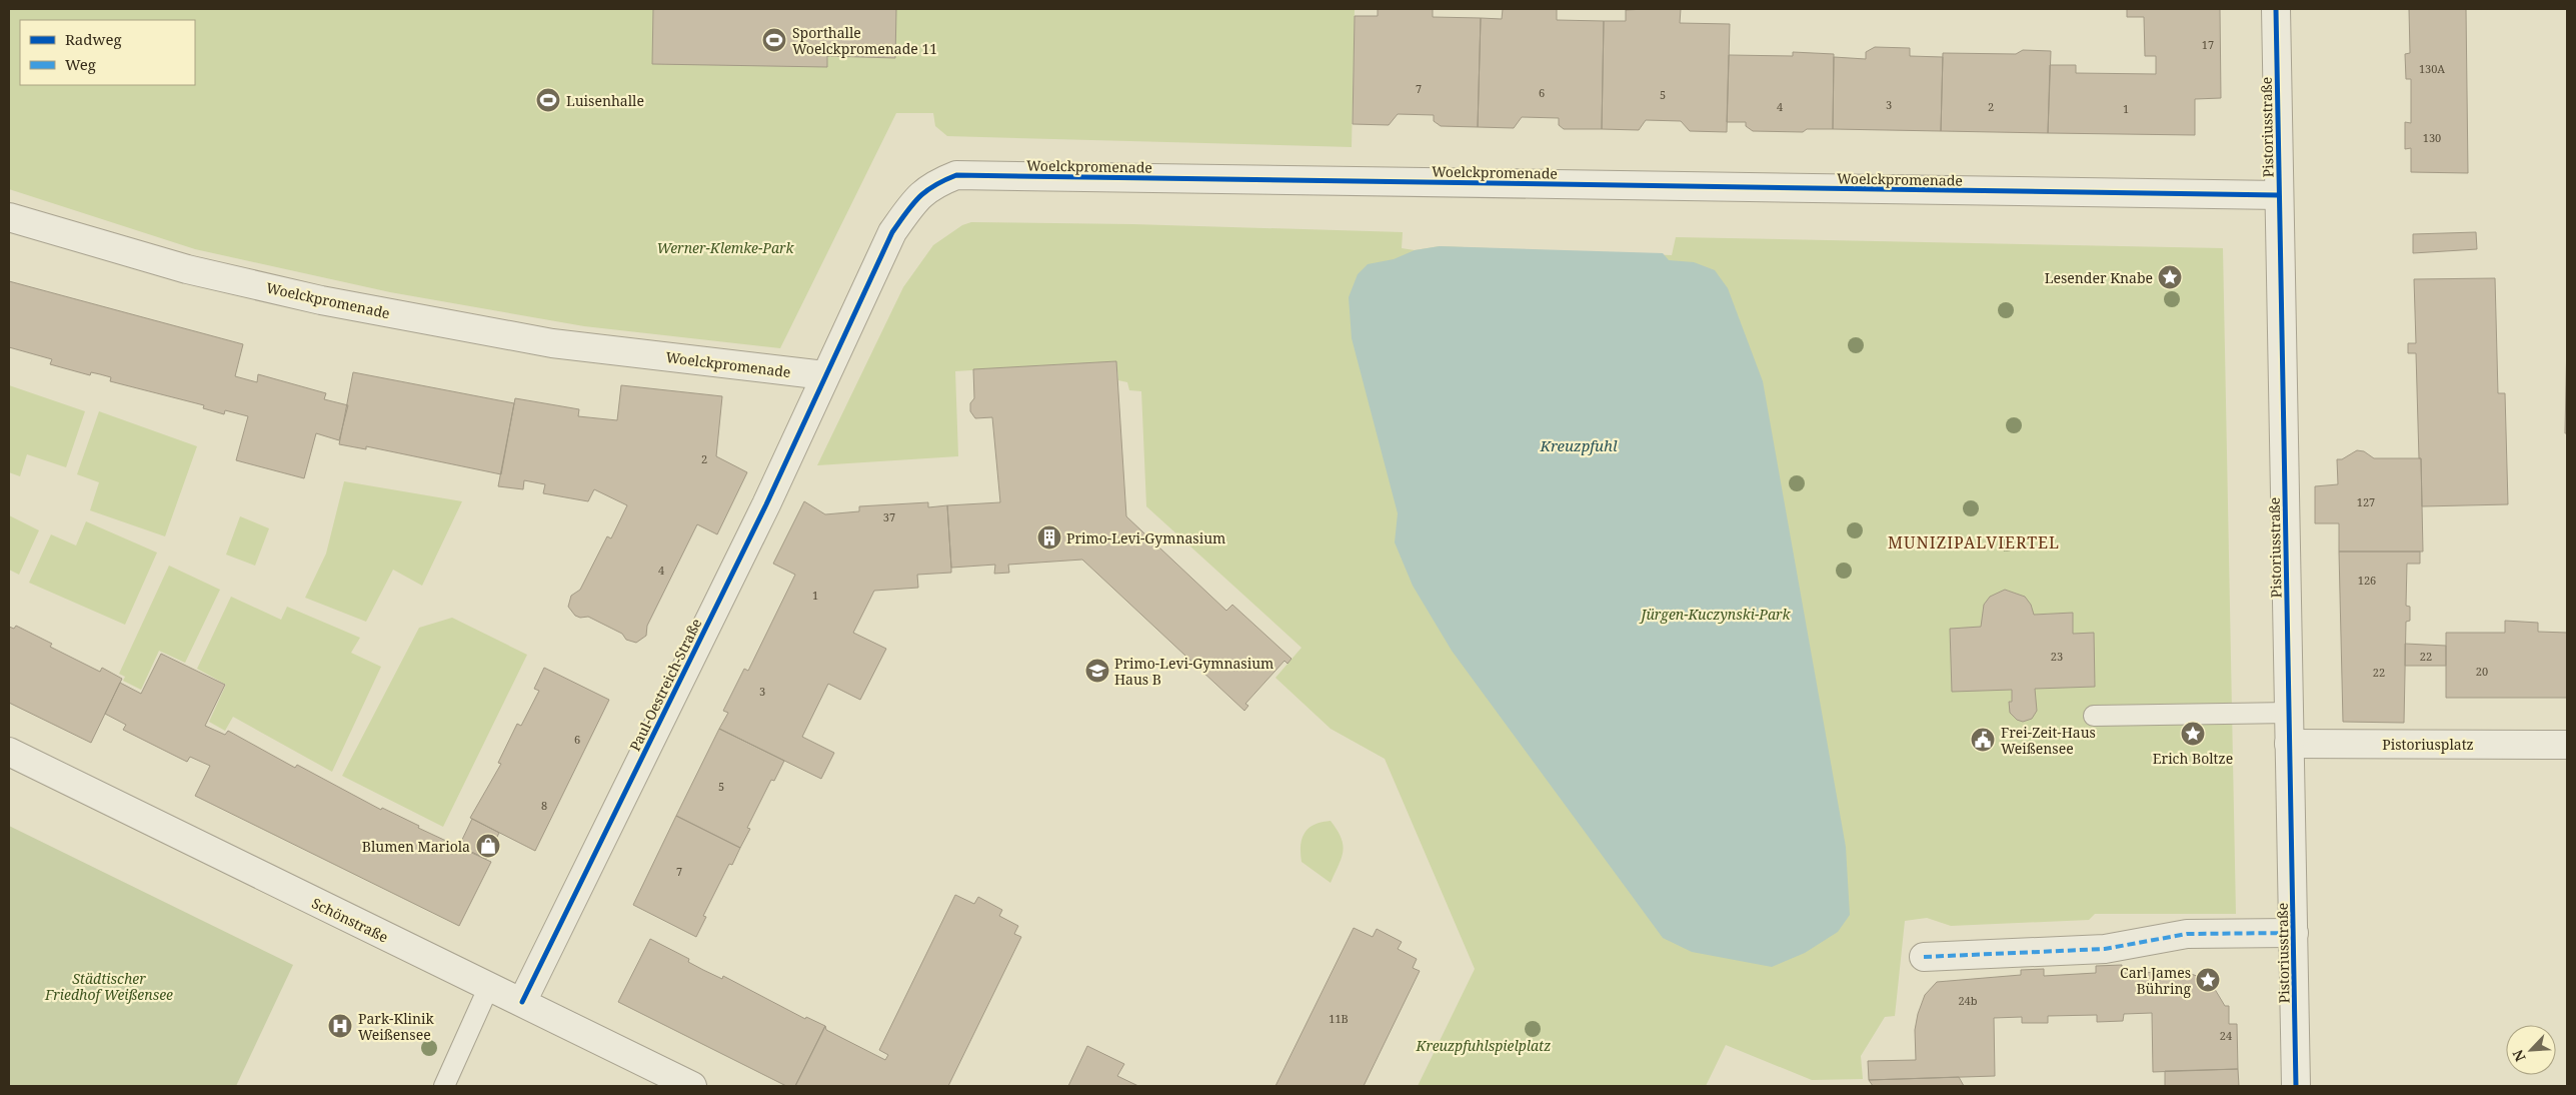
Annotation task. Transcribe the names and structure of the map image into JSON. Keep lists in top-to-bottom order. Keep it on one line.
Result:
{"streets":{"street":["Pistoriusstraße","Woelckpromenade","Paul-Oestreich-Straße","Pistoriusplatz","Schönstraße"]},"crossings":[["Pistoriusstraße","Woelckpromenade"],["Pistoriusstraße","Pistoriusplatz"],["Woelckpromenade","Paul-Oestreich-Straße"],["Paul-Oestreich-Straße","Schönstraße"]],"districts":["MUNIZIPALVIERTEL"],"water":["Kreuzpfuhl"],"parks":["Werner-Klemke-Park","Jürgen-Kuczynski-Park","Städtischer Friedhof Weißensee","Kreuzpfuhlspielplatz"],"places":{"sports":["Sporthalle Woelckpromenade 11","Luisenhalle"],"place":["Lesender Knabe","Erich Boltze","Carl James Bühring"],"building":["Primo-Levi-Gymnasium"],"school or university":["Primo-Levi-Gymnasium Haus B"],"public building":["Frei-Zeit-Haus Weißensee"],"shop":["Blumen Mariola"],"hospital":["Park-Klinik Weißensee"]},"house_numbers":["17","130A","7","6","5","3","4","2","1","130","2","127","37","4","126","1","23","22","20","22","3","6","5","8","7","24b","11B","24"],"legend":["Radweg","Weg"],"north":"bottom left"}
